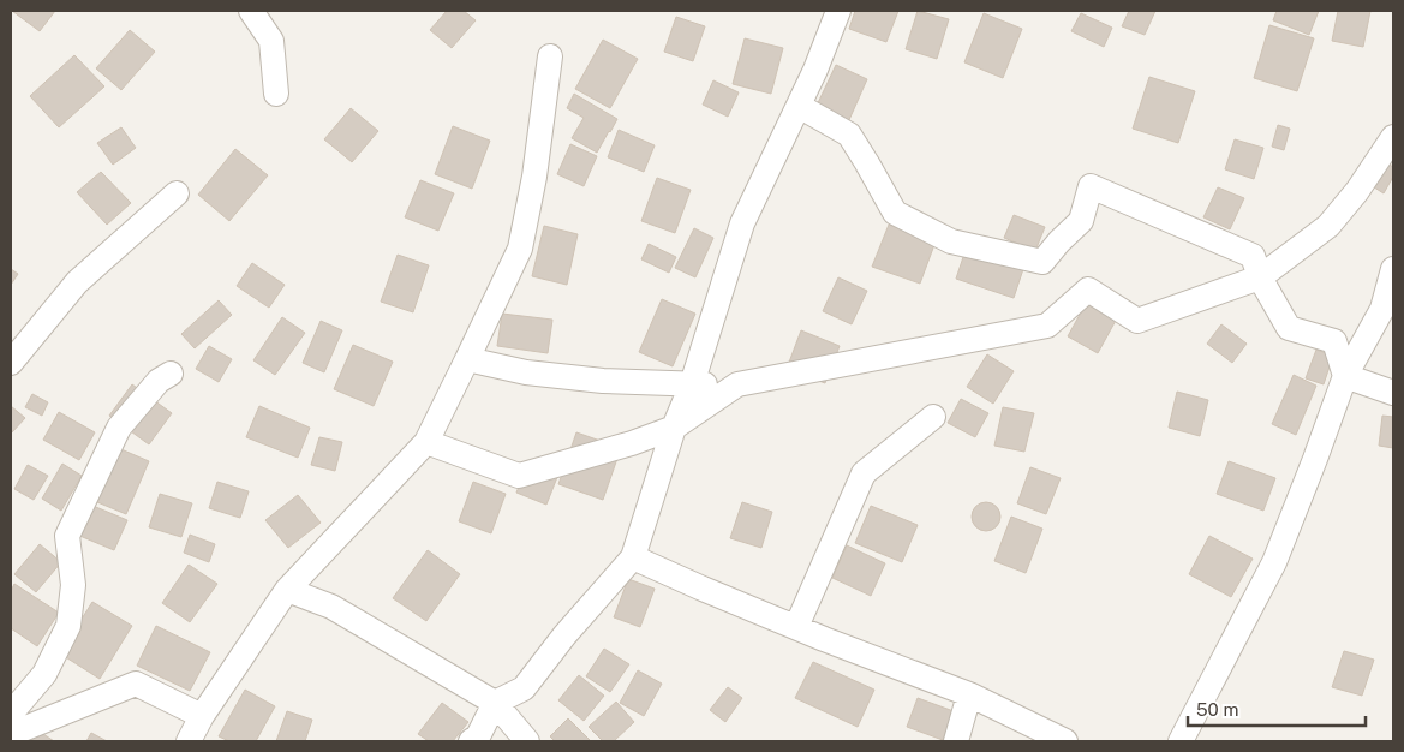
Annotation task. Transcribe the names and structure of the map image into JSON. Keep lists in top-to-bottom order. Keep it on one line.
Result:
{"scale_bar":"50 m"}
